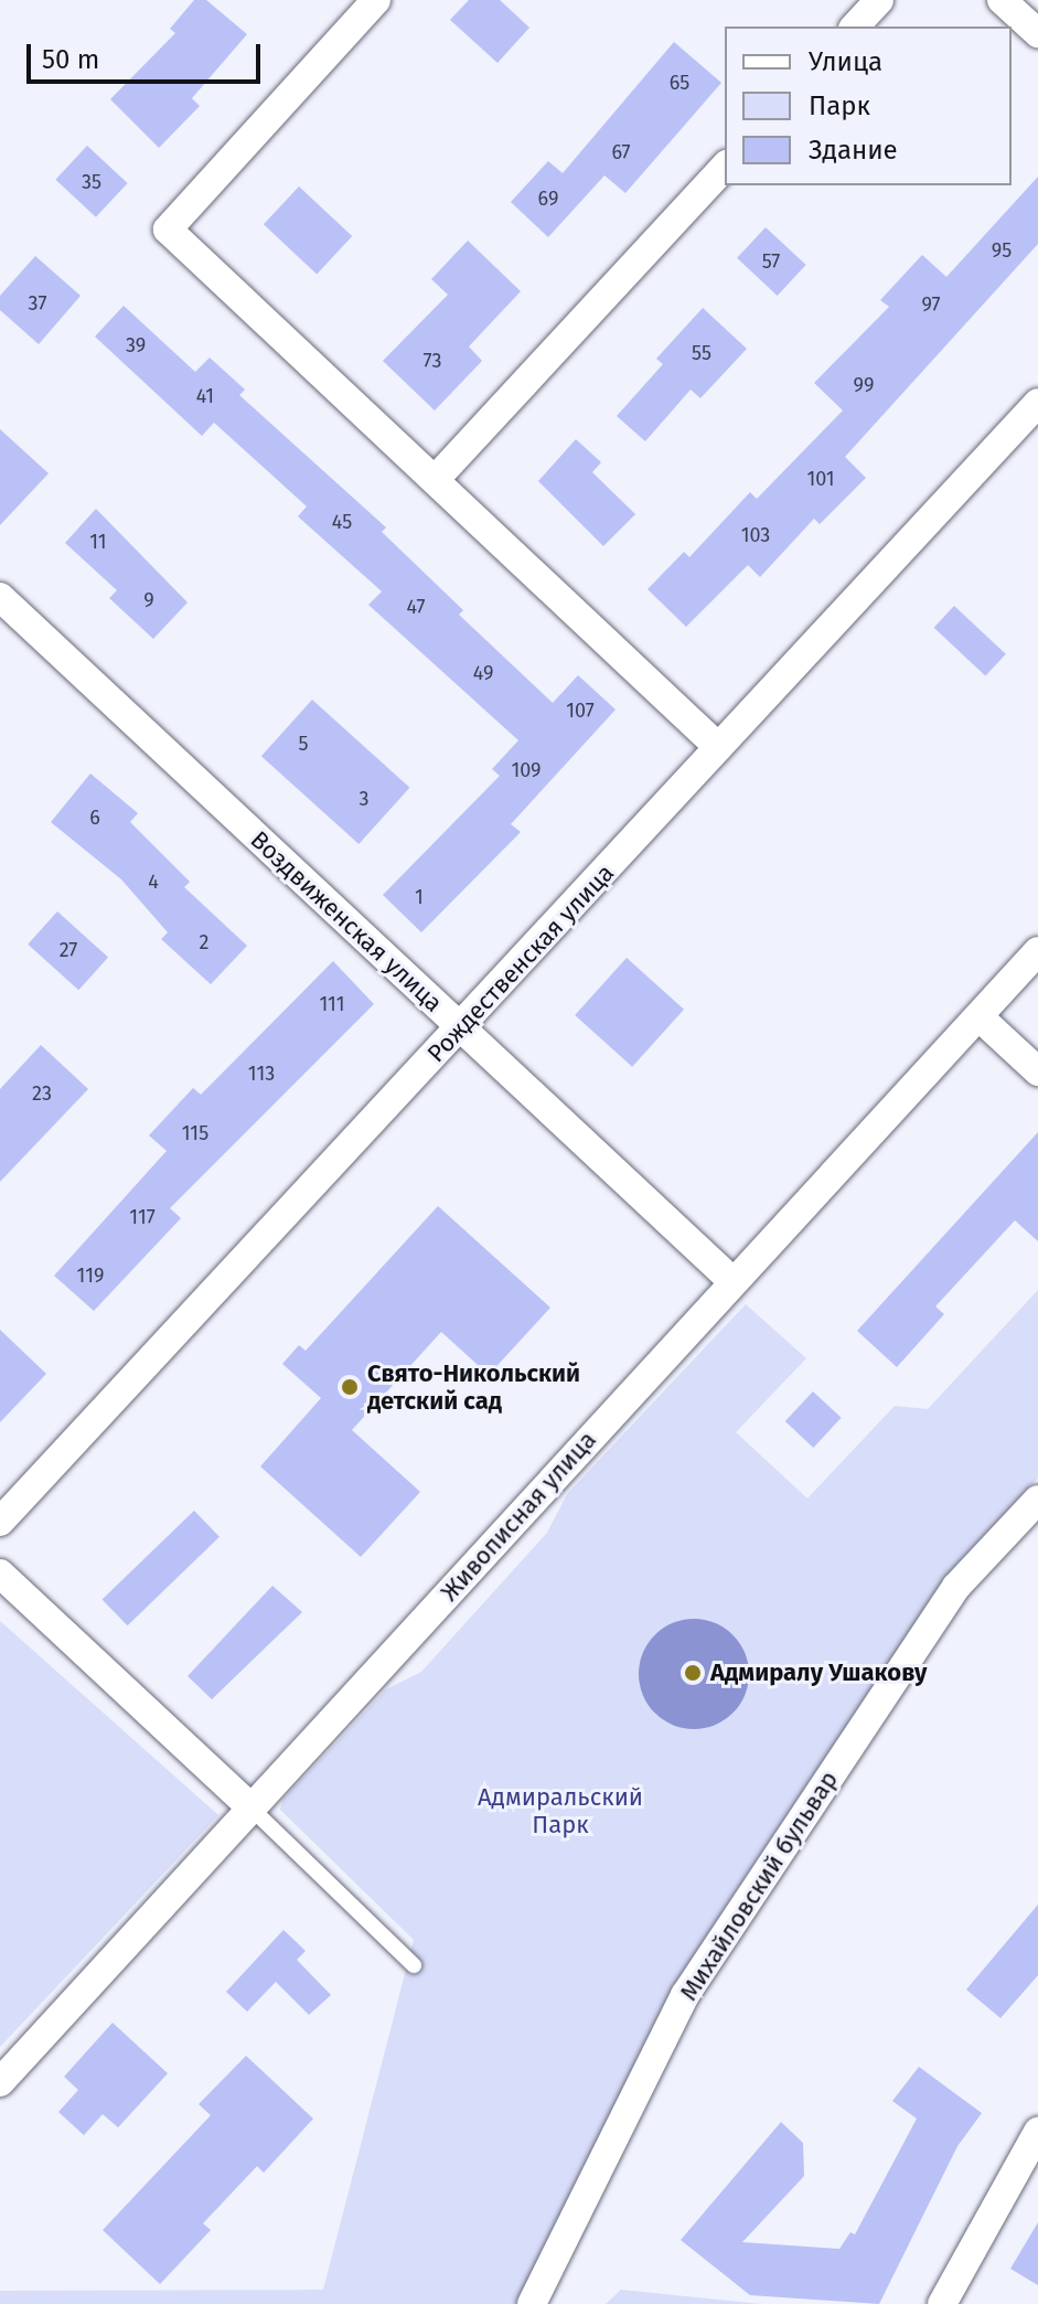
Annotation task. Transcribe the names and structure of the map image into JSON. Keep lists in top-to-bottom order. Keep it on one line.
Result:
{"streets":{"street":["Воздвиженская улица","Рождественская улица","Живописная улица","Михайловский бульвар"]},"crossings":[["Воздвиженская улица","Рождественская улица"],["Воздвиженская улица","Живописная улица"]],"parks":["Адмиральский Парк"],"places":["Свято-Никольский детский сад","Адмиралу Ушакову"],"house_numbers":["65","67","35","69","95","57","37","97","39","55","73","99","41","101","45","103","11","9","47","49","107","5","109","3","6","4","1","2","27","111","113","23","115","117","119"],"legend":["Улица","Парк","Здание"],"scale_bar":"50 m"}
